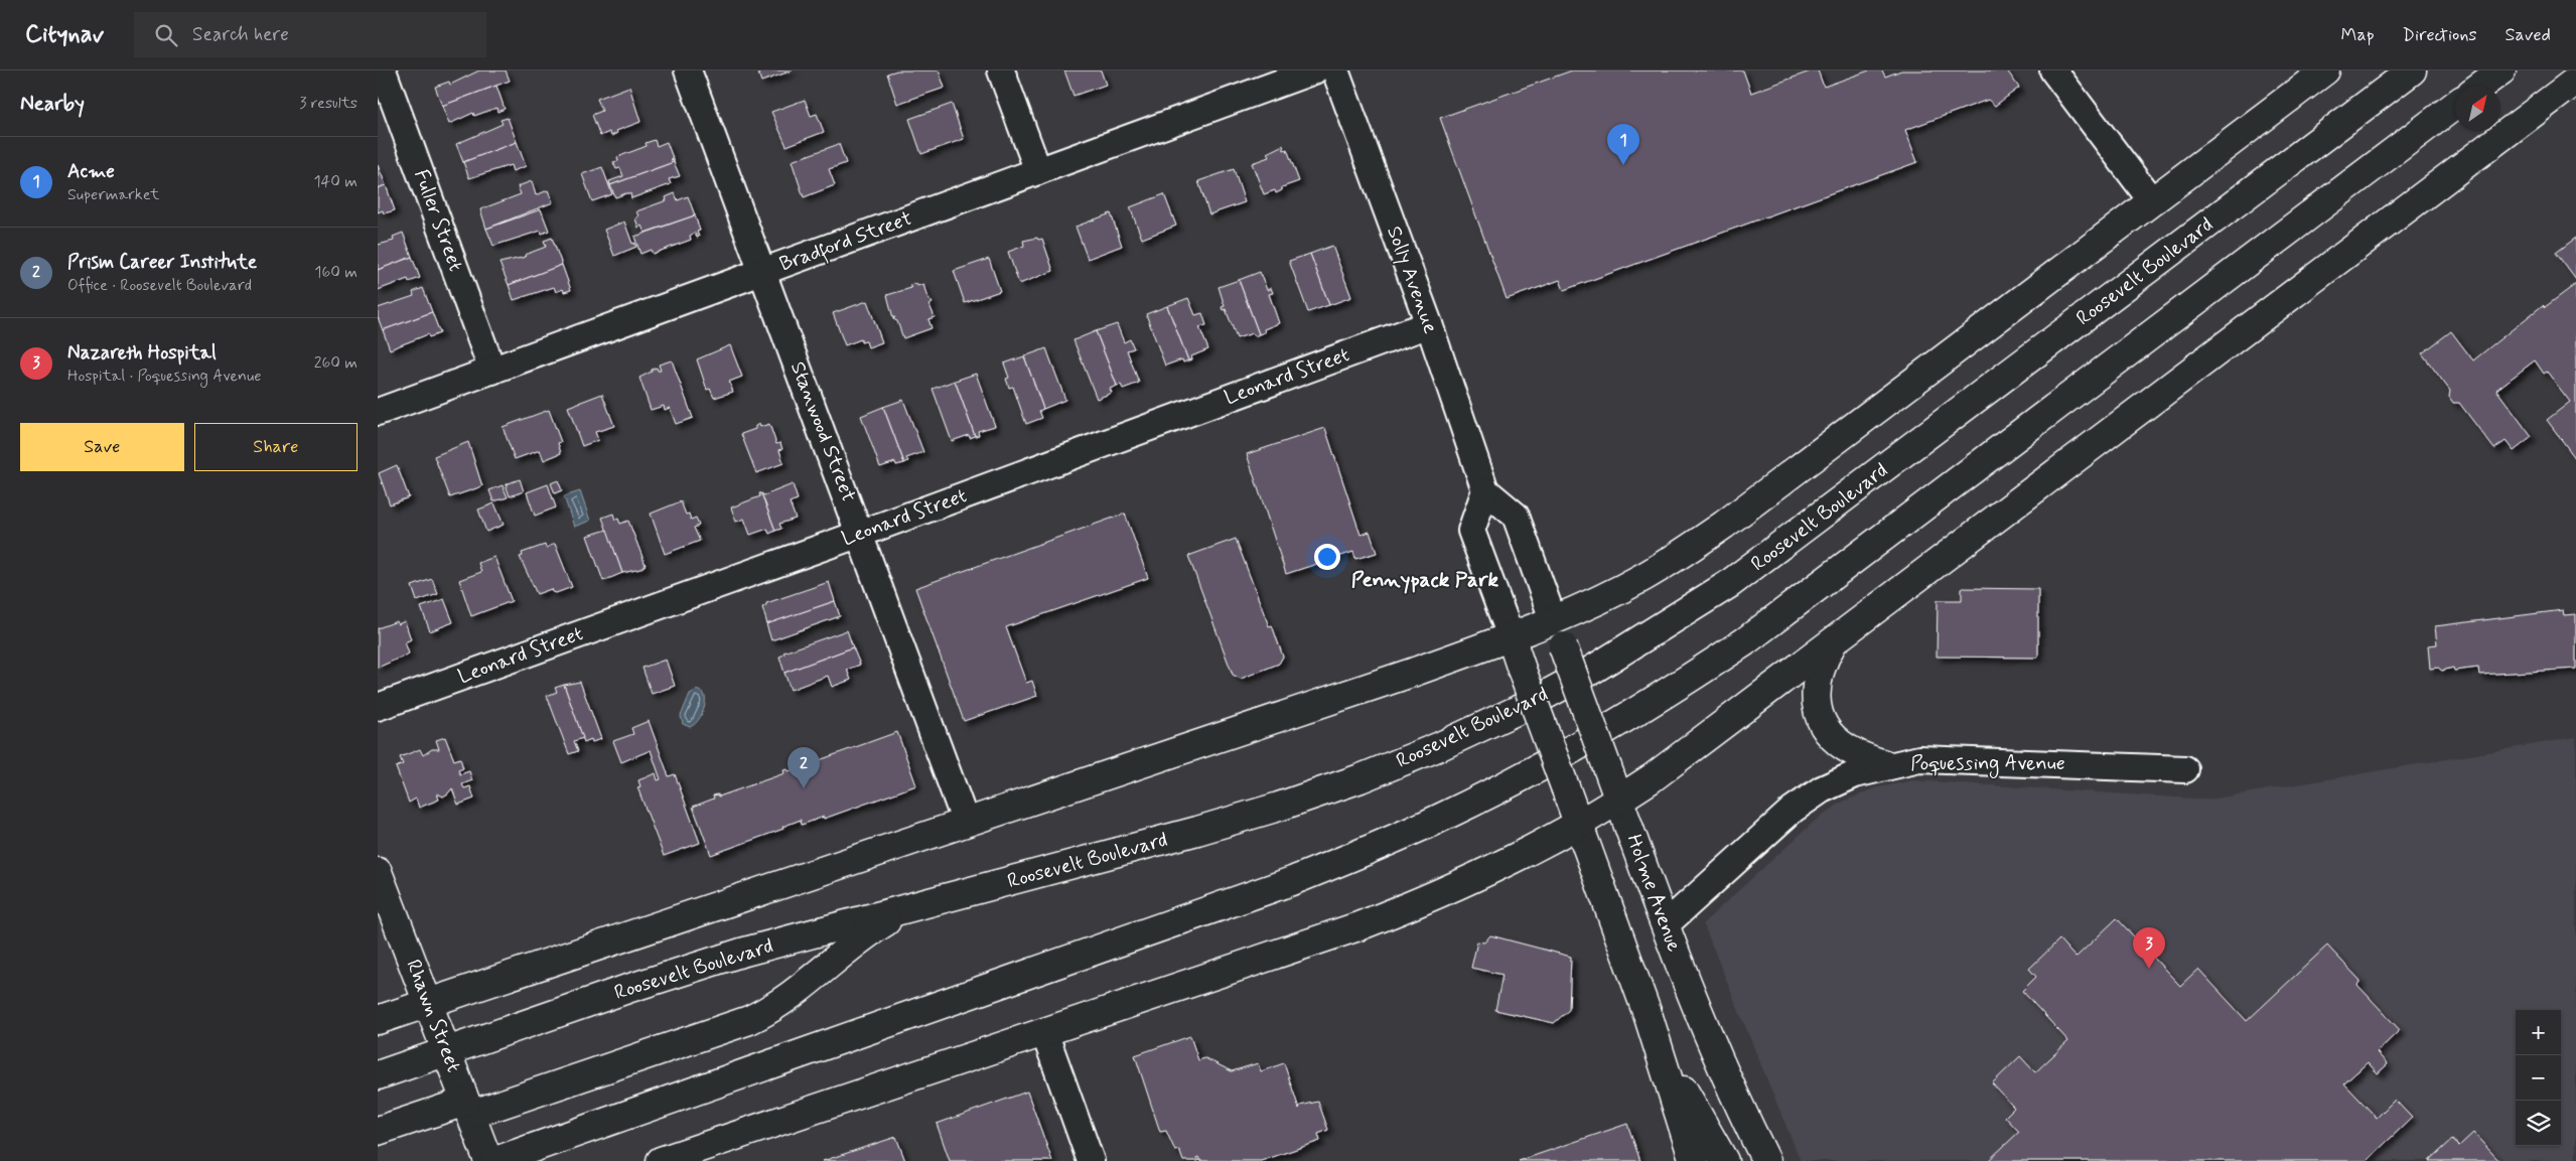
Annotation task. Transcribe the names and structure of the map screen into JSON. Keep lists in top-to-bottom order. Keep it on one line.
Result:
{"streets":{"main road":["Roosevelt Boulevard","Holme Avenue","Rhawn Street"],"street":["Fuller Street","Bradford Street","Solly Avenue","Leonard Street","Stanwood Street","Poquessing Avenue"]},"crossings":[["Fuller Street","Bradford Street"],["Bradford Street","Stanwood Street"],["Roosevelt Boulevard","Rhawn Street"],["Solly Avenue","Leonard Street"],["Leonard Street","Stanwood Street"],["Poquessing Avenue","Holme Avenue"]],"districts":["Pennypack Park"],"north":"top right","page":{"header":"Citynav","search":"Search here","nav":["Map","Directions","Saved"],"heading":["Nearby","3 results"],"pins":["1","2","3"],"list":[{"mark":"1","name":"Acme","note":"Supermarket","value":"140 m"},{"mark":"2","name":"Prism Career Institute","note":"Office · Roosevelt Boulevard","value":"160 m"},{"mark":"3","name":"Nazareth Hospital","note":"Hospital · Poquessing Avenue","value":"260 m"}],"buttons":["Save","Share"],"map_buttons":["+","−"]}}
